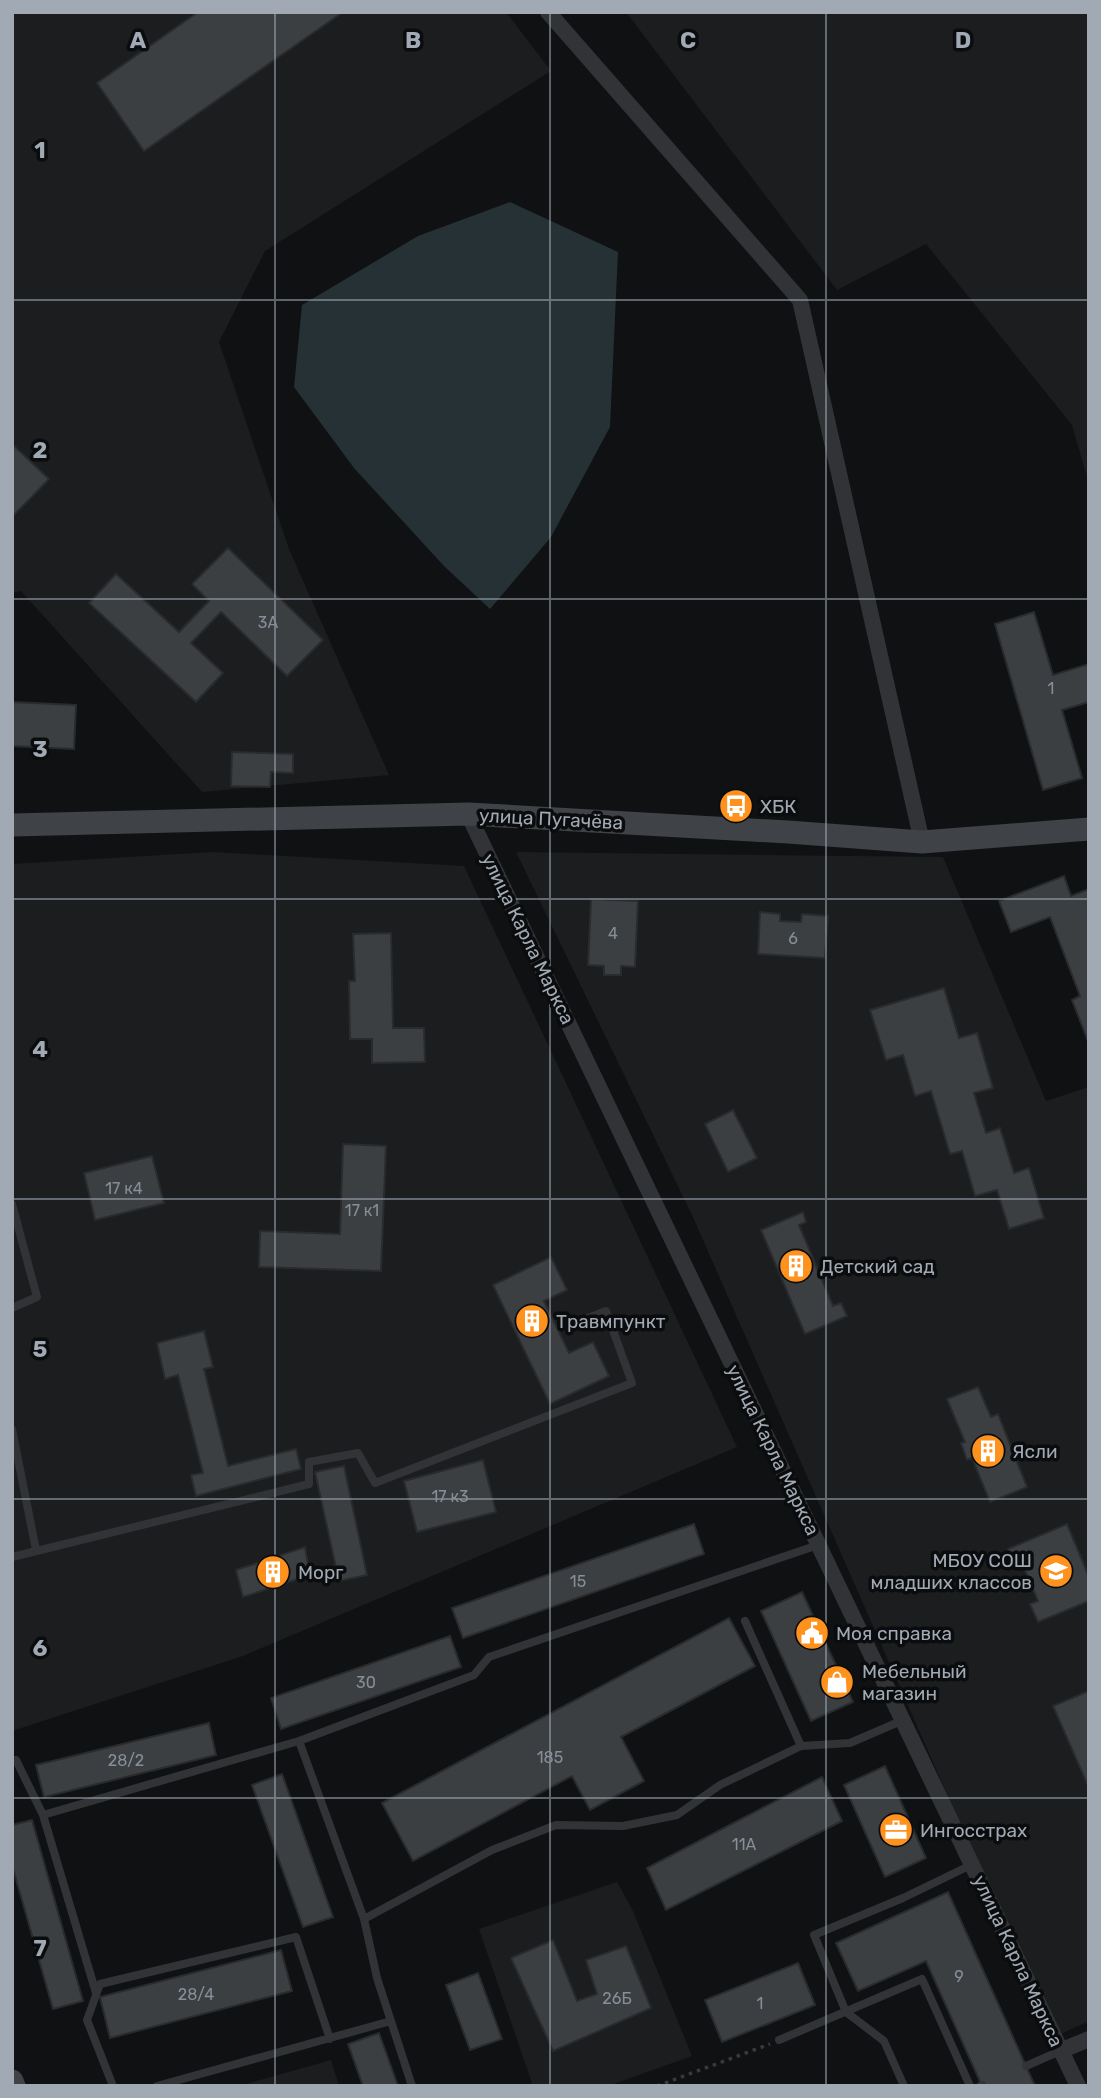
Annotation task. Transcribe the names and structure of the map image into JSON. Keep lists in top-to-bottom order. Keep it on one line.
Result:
{"streets":{"street":["улица Пугачёва","улица Карла Маркса"]},"crossings":[["улица Пугачёва","улица Карла Маркса"]],"places":{"bus stop":["ХБК"],"building":["Детский сад","Травмпункт","Ясли","Морг"],"school or university":["МБОУ СОШ младших классов"],"public building":["Моя справка"],"shop":["Мебельный магазин"],"office":["Ингосстрах"]},"house_numbers":["3А","1","4","6","17 к4","17 к1","17 к3","15","30","185","28/2","11А","9","28/4","26Б","1"],"grid":{"columns":["A","B","C","D"],"rows":["1","2","3","4","5","6","7"]}}
